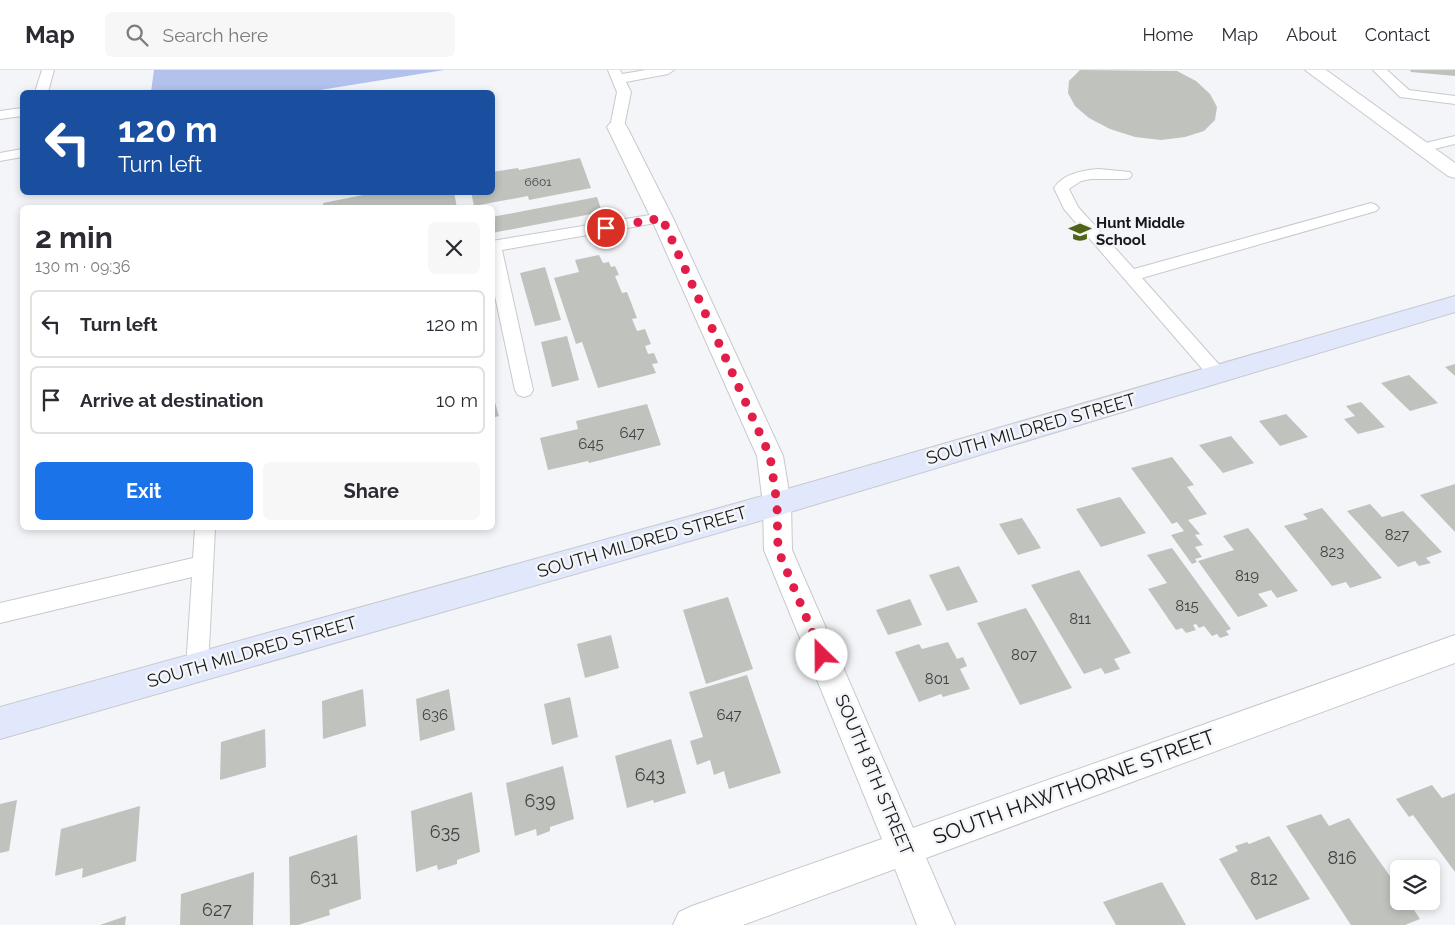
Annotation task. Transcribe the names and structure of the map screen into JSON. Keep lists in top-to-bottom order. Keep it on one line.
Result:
{"streets":{"main road":["SOUTH MILDRED STREET"],"street":["SOUTH 8TH STREET","SOUTH HAWTHORNE STREET"]},"crossings":[["SOUTH MILDRED STREET","SOUTH 8TH STREET"],["SOUTH 8TH STREET","SOUTH HAWTHORNE STREET"]],"places":{"school or university":["Hunt Middle School"]},"house_numbers":["6601","647","645","827","823","819","815","811","807","801","636","647","643","639","635","816","631","812","627"],"page":{"header":"Map","search":"Search here","nav":["Home","Map","About","Contact"],"turn":["120 m","Turn left"],"heading":["2 min","130 m · 09:36"],"list":[{"name":"Turn left","value":"120 m"},{"name":"Arrive at destination","value":"10 m"}],"buttons":["Exit","Share"]}}
